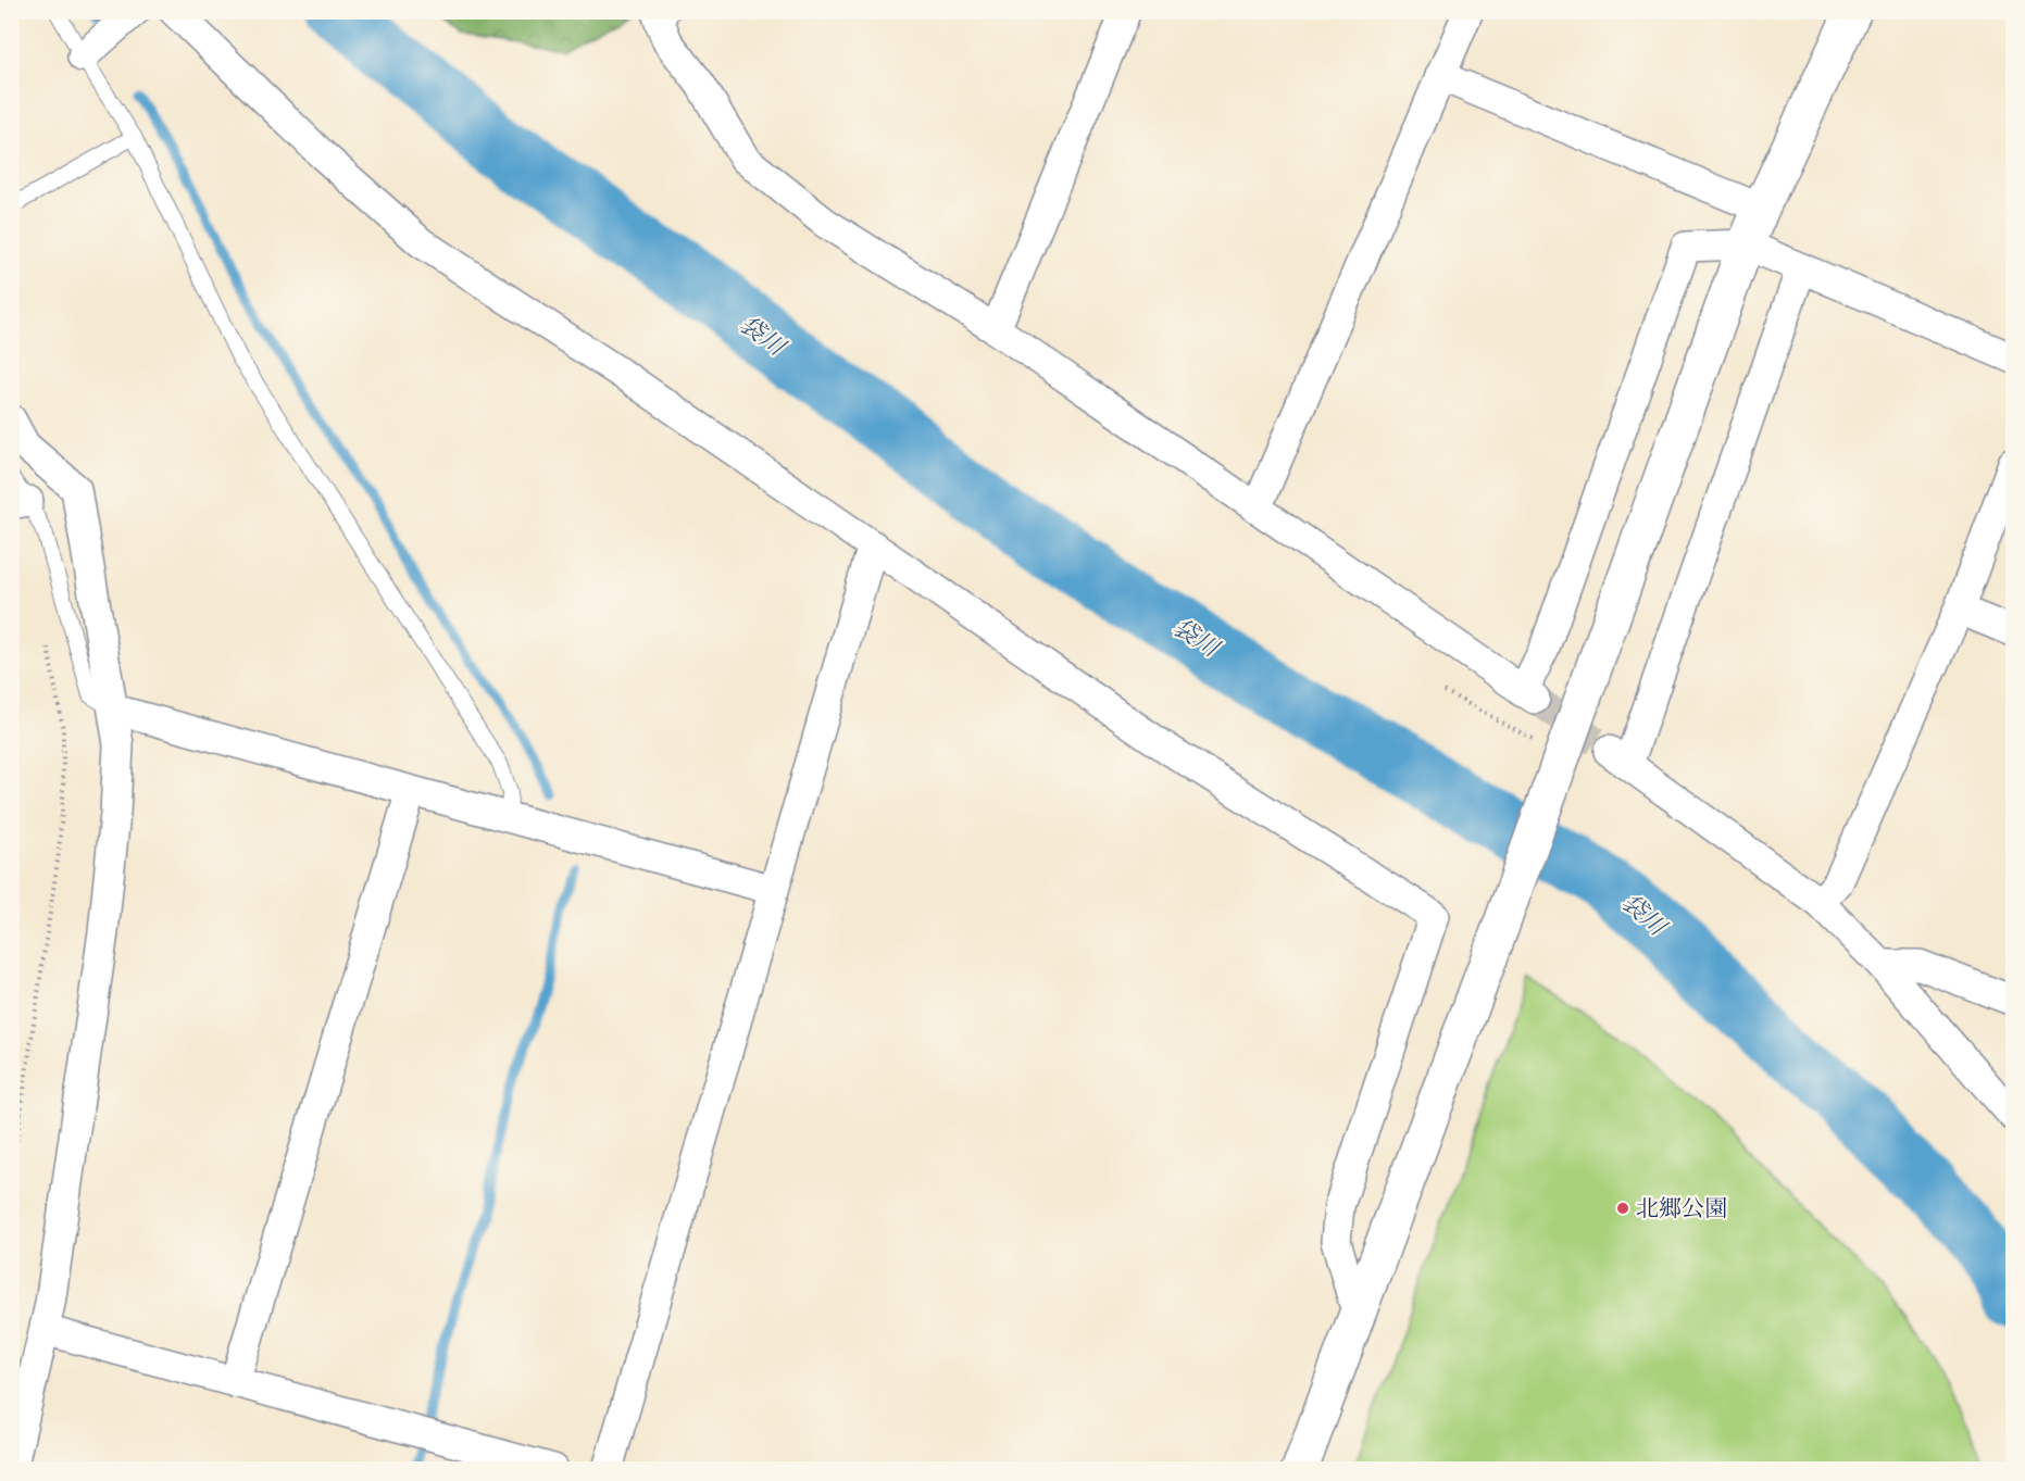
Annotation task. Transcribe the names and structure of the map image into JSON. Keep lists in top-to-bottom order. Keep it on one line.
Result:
{"water":["袋川"],"places":["北郷公園"]}
